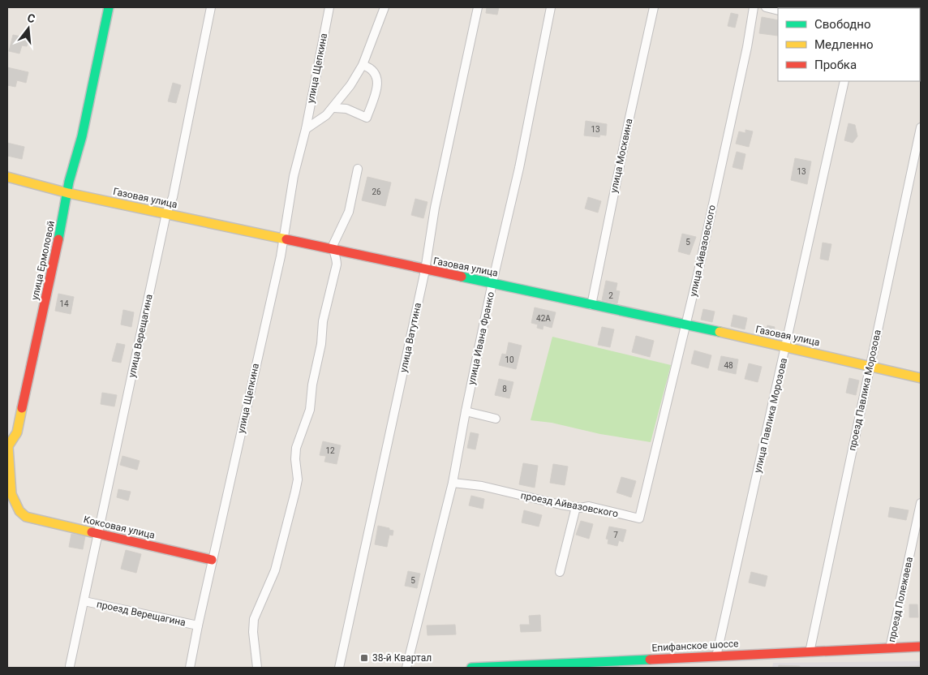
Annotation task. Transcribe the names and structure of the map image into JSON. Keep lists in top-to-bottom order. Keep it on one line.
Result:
{"streets":{"street":["улица Щепкина","улица Москвина","Газовая улица","улица Айвазовского","улица Ермоловой","улица Верещагина","улица Ватутина","улица Ивана Франко","проезд Павлика Морозова","улица Павлика Морозова","проезд Айвазовского","Коксовая улица","проезд Полежаева","проезд Верещагина","Епифанское шоссе"]},"crossings":[["улица Щепкина","Газовая улица"],["улица Щепкина","Коксовая улица"],["улица Щепкина","проезд Верещагина"],["улица Москвина","Газовая улица"],["Газовая улица","улица Айвазовского"],["Газовая улица","улица Ермоловой"],["Газовая улица","улица Верещагина"],["Газовая улица","улица Ватутина"],["Газовая улица","улица Ивана Франко"],["Газовая улица","проезд Павлика Морозова"],["Газовая улица","улица Павлика Морозова"],["улица Айвазовского","проезд Айвазовского"],["улица Ермоловой","Коксовая улица"],["улица Верещагина","Коксовая улица"],["улица Верещагина","проезд Верещагина"],["улица Ивана Франко","проезд Айвазовского"],["проезд Павлика Морозова","Епифанское шоссе"],["улица Павлика Морозова","Епифанское шоссе"],["проезд Полежаева","Епифанское шоссе"]],"places":{"transit":["38-й Квартал"]},"house_numbers":["13","13","26","5","2","14","42А","10","48","8","12","7","5"],"legend":["Свободно","Медленно","Пробка"],"north":"top"}
